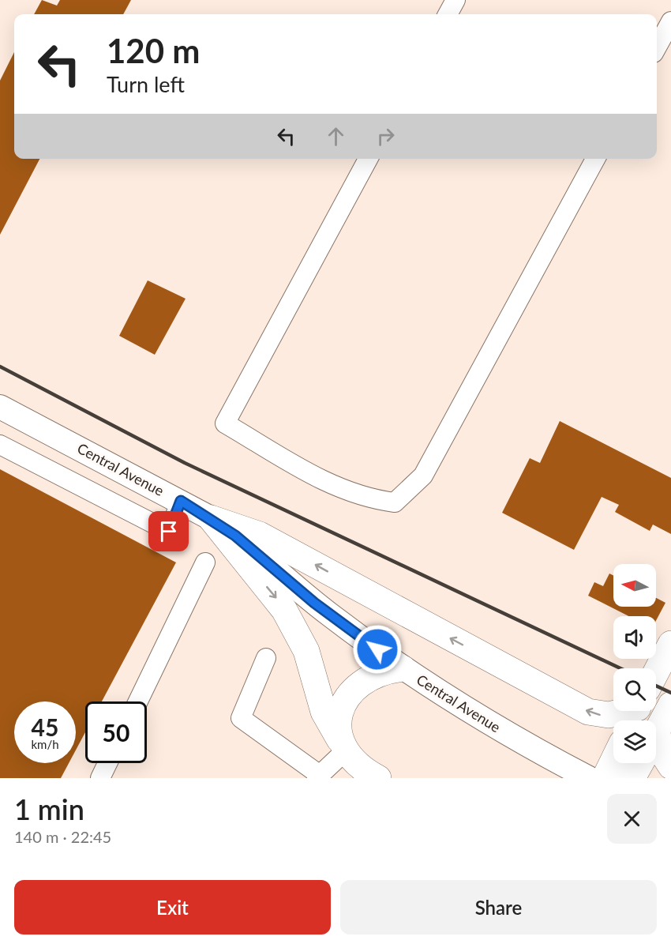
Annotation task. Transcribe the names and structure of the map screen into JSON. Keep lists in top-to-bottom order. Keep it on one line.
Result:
{"streets":{"main road":["Central Avenue"]},"north":"left","page":{"turn":["120 m","Turn left"],"speed":"45 km/h","limit":"50","heading":["1 min","140 m · 22:45"],"buttons":["Exit","Share"]}}
